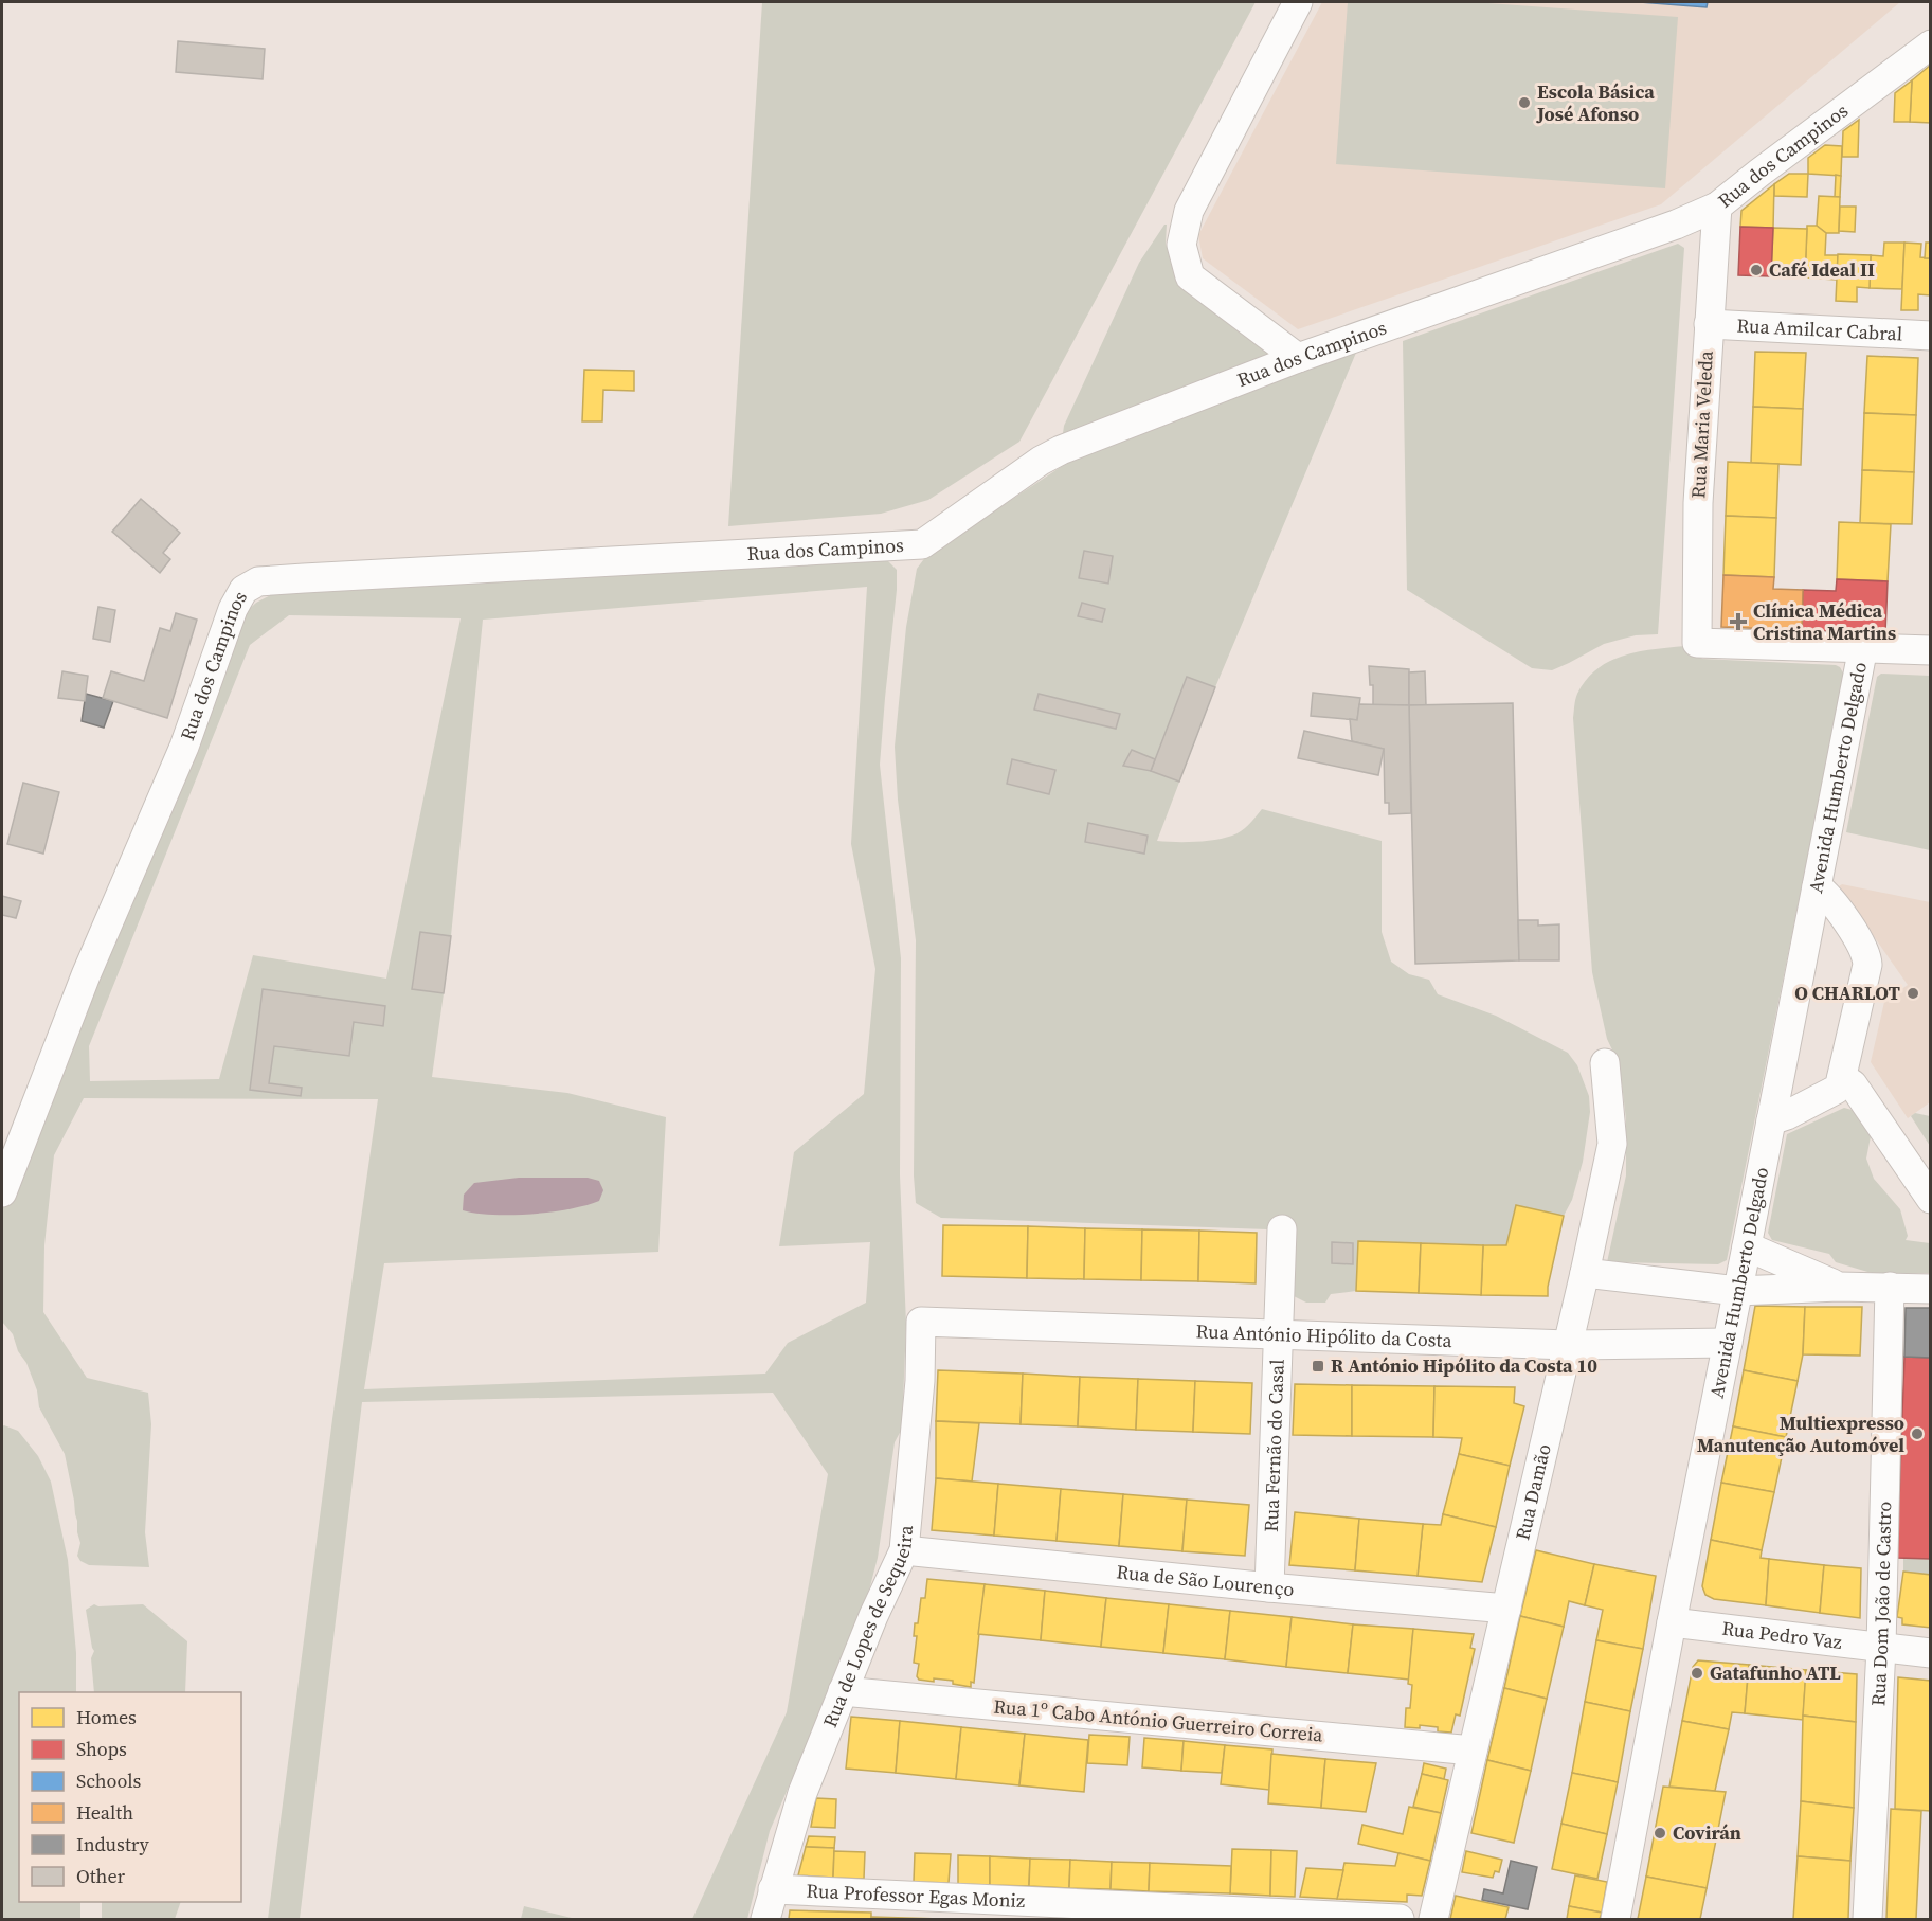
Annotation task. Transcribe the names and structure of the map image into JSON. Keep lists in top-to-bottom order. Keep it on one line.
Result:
{"streets":{"street":["Rua dos Campinos","Rua Amilcar Cabral","Rua Maria Veleda","Avenida Humberto Delgado","Rua António Hipólito da Costa","Rua Fernão do Casal","Rua Damão","Rua de São Lourenço","Rua Dom João de Castro","Rua de Lopes de Sequeira","Rua Pedro Vaz","Rua 1º Cabo António Guerreiro Correia","Rua Professor Egas Moniz"]},"crossings":[["Rua dos Campinos","Rua Maria Veleda"],["Rua Amilcar Cabral","Rua Maria Veleda"],["Rua Maria Veleda","Avenida Humberto Delgado"],["Avenida Humberto Delgado","Rua António Hipólito da Costa"],["Avenida Humberto Delgado","Rua Pedro Vaz"],["Rua António Hipólito da Costa","Rua Fernão do Casal"],["Rua António Hipólito da Costa","Rua Damão"],["Rua António Hipólito da Costa","Rua de Lopes de Sequeira"],["Rua Fernão do Casal","Rua de São Lourenço"],["Rua Damão","Rua de São Lourenço"],["Rua Damão","Rua 1º Cabo António Guerreiro Correia"],["Rua de São Lourenço","Rua de Lopes de Sequeira"],["Rua Dom João de Castro","Rua Pedro Vaz"],["Rua de Lopes de Sequeira","Rua 1º Cabo António Guerreiro Correia"],["Rua de Lopes de Sequeira","Rua Professor Egas Moniz"]],"places":{"other":["Escola Básica José Afonso","Café Ideal II","O CHARLOT","Multiexpresso Manutenção Automóvel","Gatafunho ATL","Covirán"],"health":["Clínica Médica Cristina Martins"],"transit":["R António Hipólito da Costa 10"]},"legend":["Homes","Shops","Schools","Health","Industry","Other"]}
